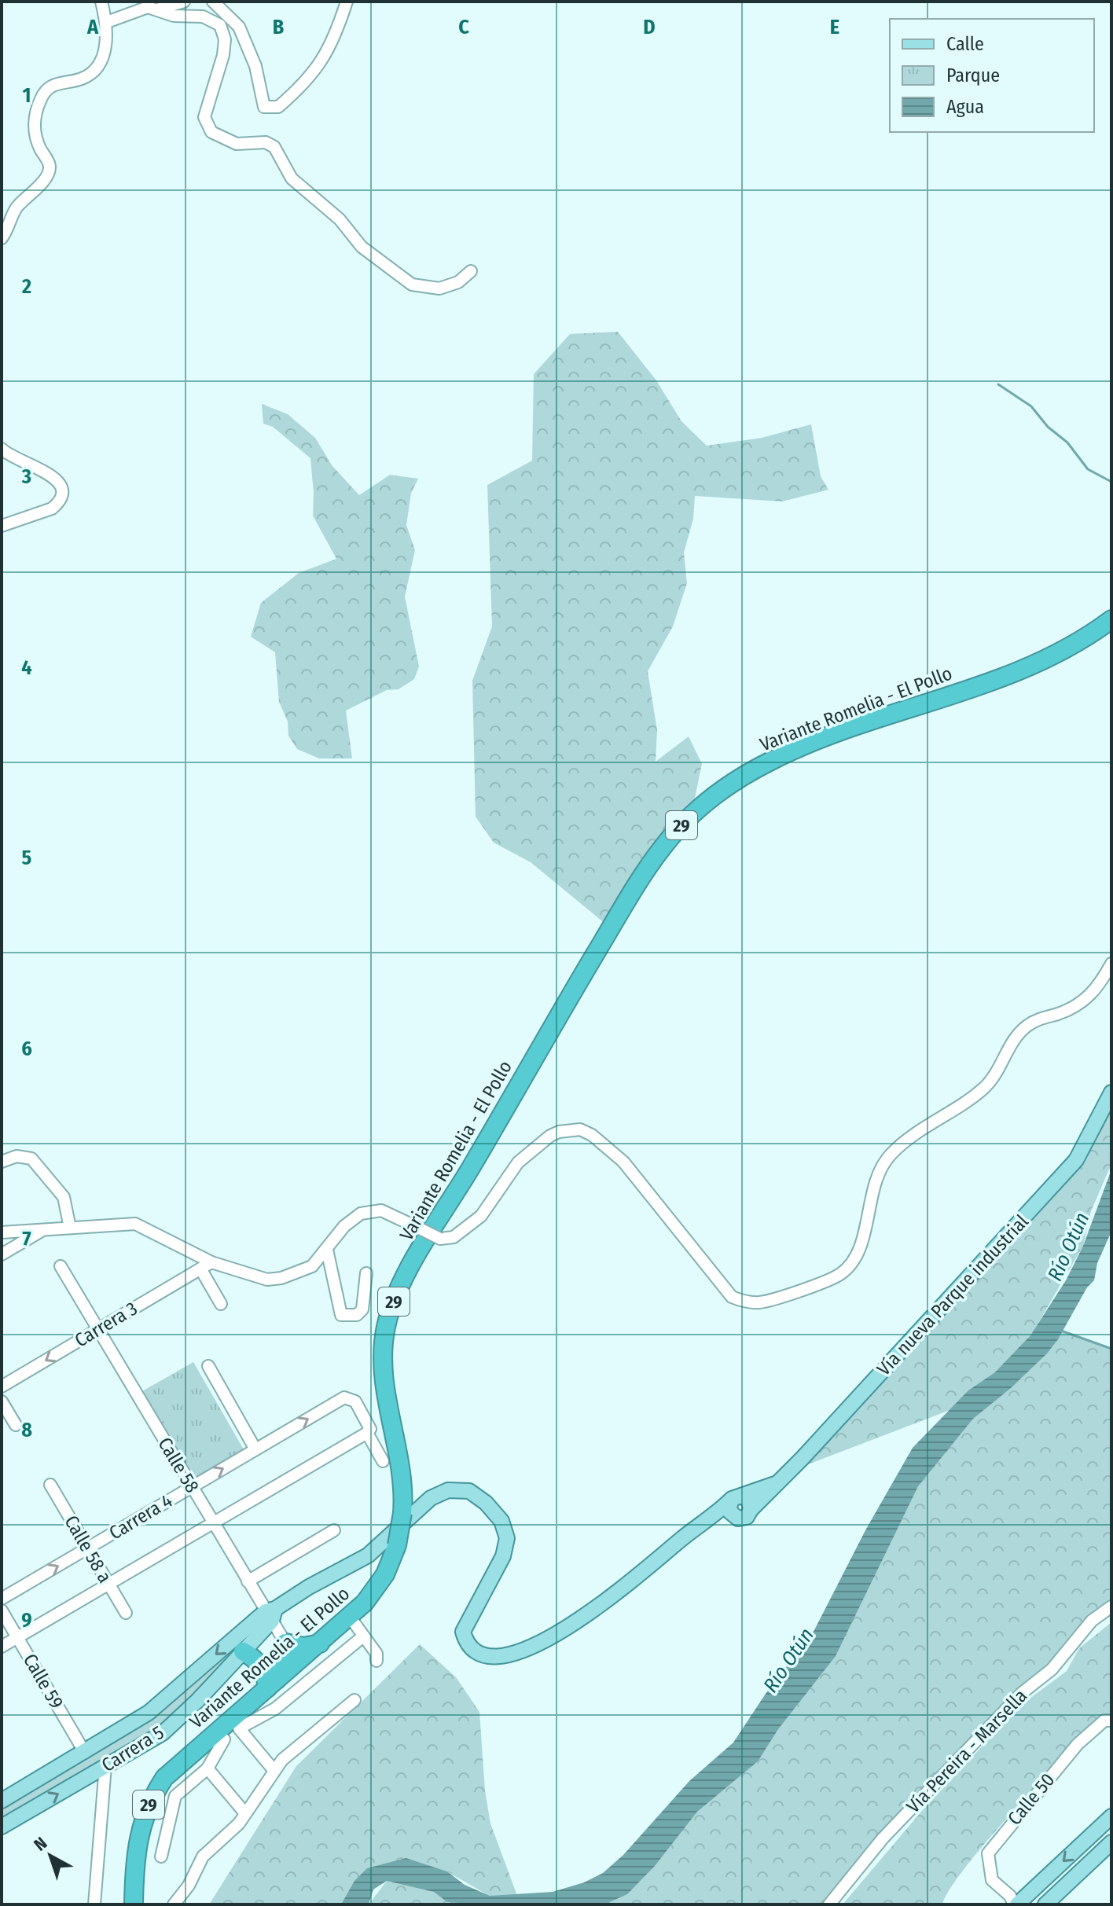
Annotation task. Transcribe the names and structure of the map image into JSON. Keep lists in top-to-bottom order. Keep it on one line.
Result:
{"streets":{"highway":["Variante Romelia - El Pollo","29"],"main road":["Vía nueva Parque industrial","Carrera 5"],"street":["Carrera 3","Calle 58","Carrera 4","Calle 58 a","Calle 59","Vía Pereira - Marsella","Calle 50"]},"crossings":[["Variante Romelia - El Pollo","Calle 58"],["Vía nueva Parque industrial","Calle 58"],["Vía nueva Parque industrial","Carrera 5"],["Carrera 3","Calle 58"],["Calle 58","Carrera 4"],["Calle 58","Carrera 5"],["Carrera 4","Calle 58 a"],["Calle 59","Carrera 5"]],"one_way":["Carrera 3"],"water":["Río Otún"],"legend":["Calle","Parque","Agua"],"north":"top left","grid":{"columns":["A","B","C","D","E"],"rows":["1","2","3","4","5","6","7","8","9"]}}
